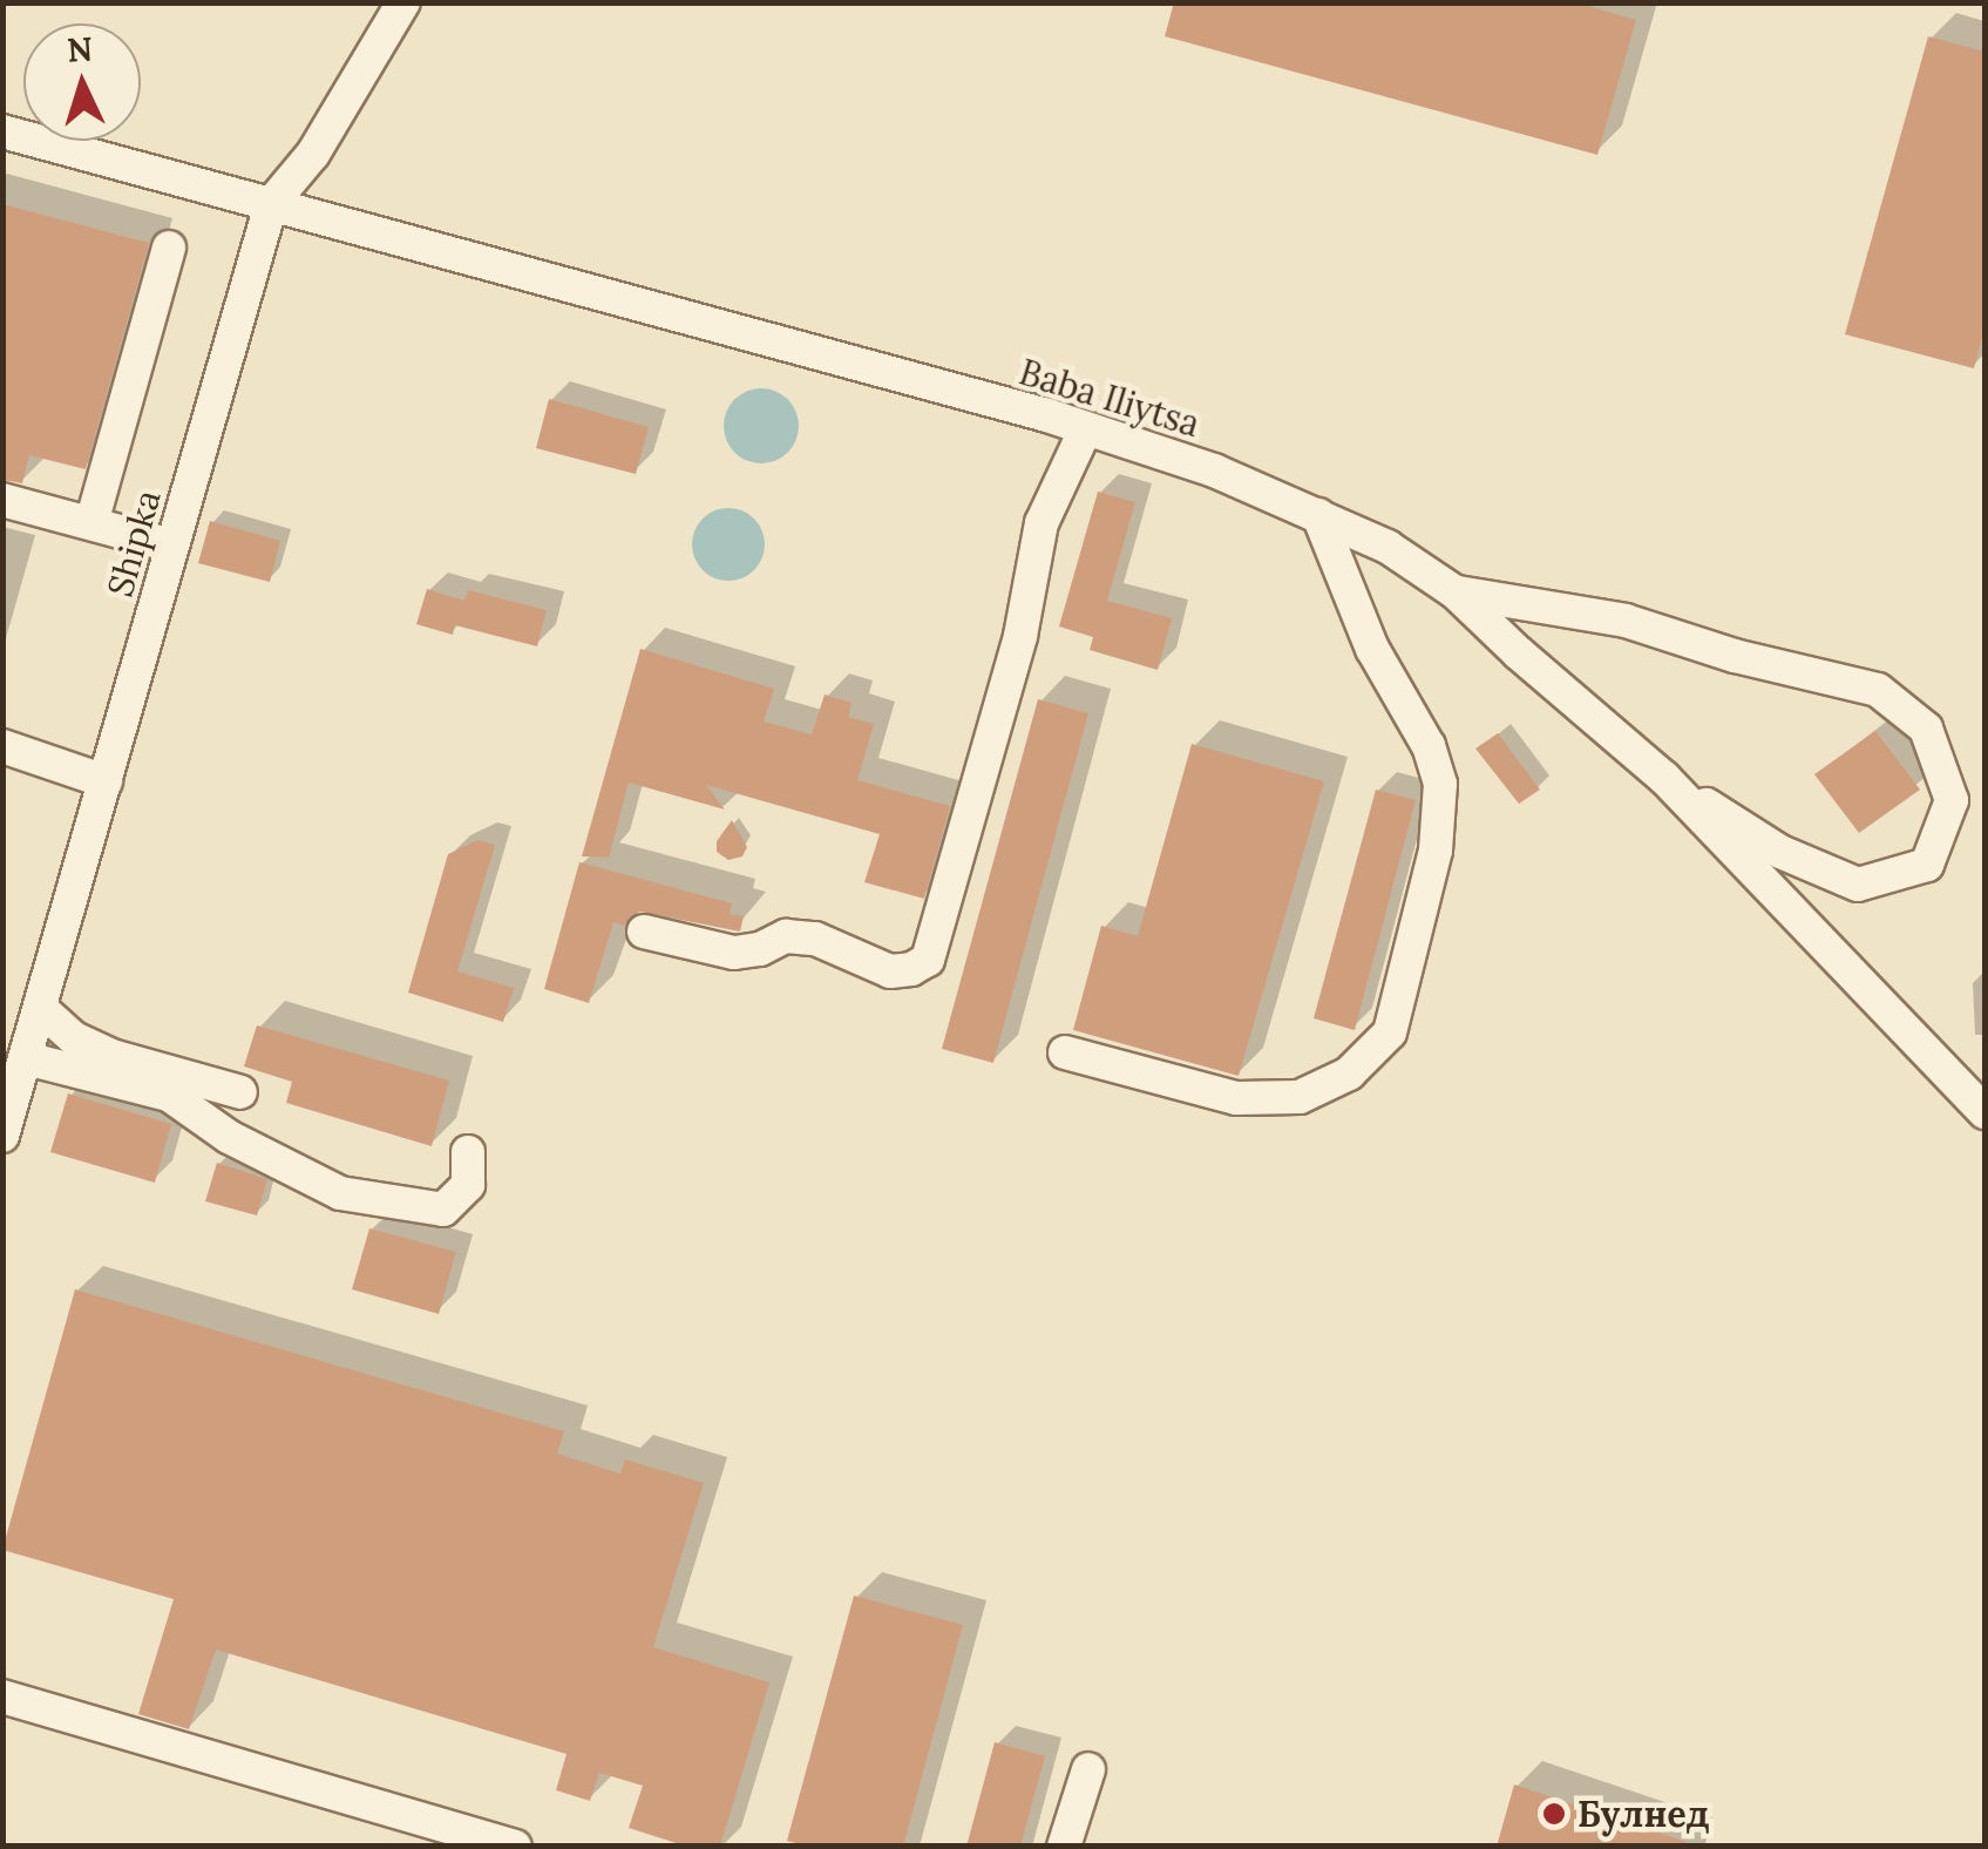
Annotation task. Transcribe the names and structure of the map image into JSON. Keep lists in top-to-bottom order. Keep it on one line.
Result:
{"streets":{"street":["Baba Iliytsa","Shipka"]},"crossings":[["Baba Iliytsa","Shipka"]],"places":["Булнед"],"north":"top"}
